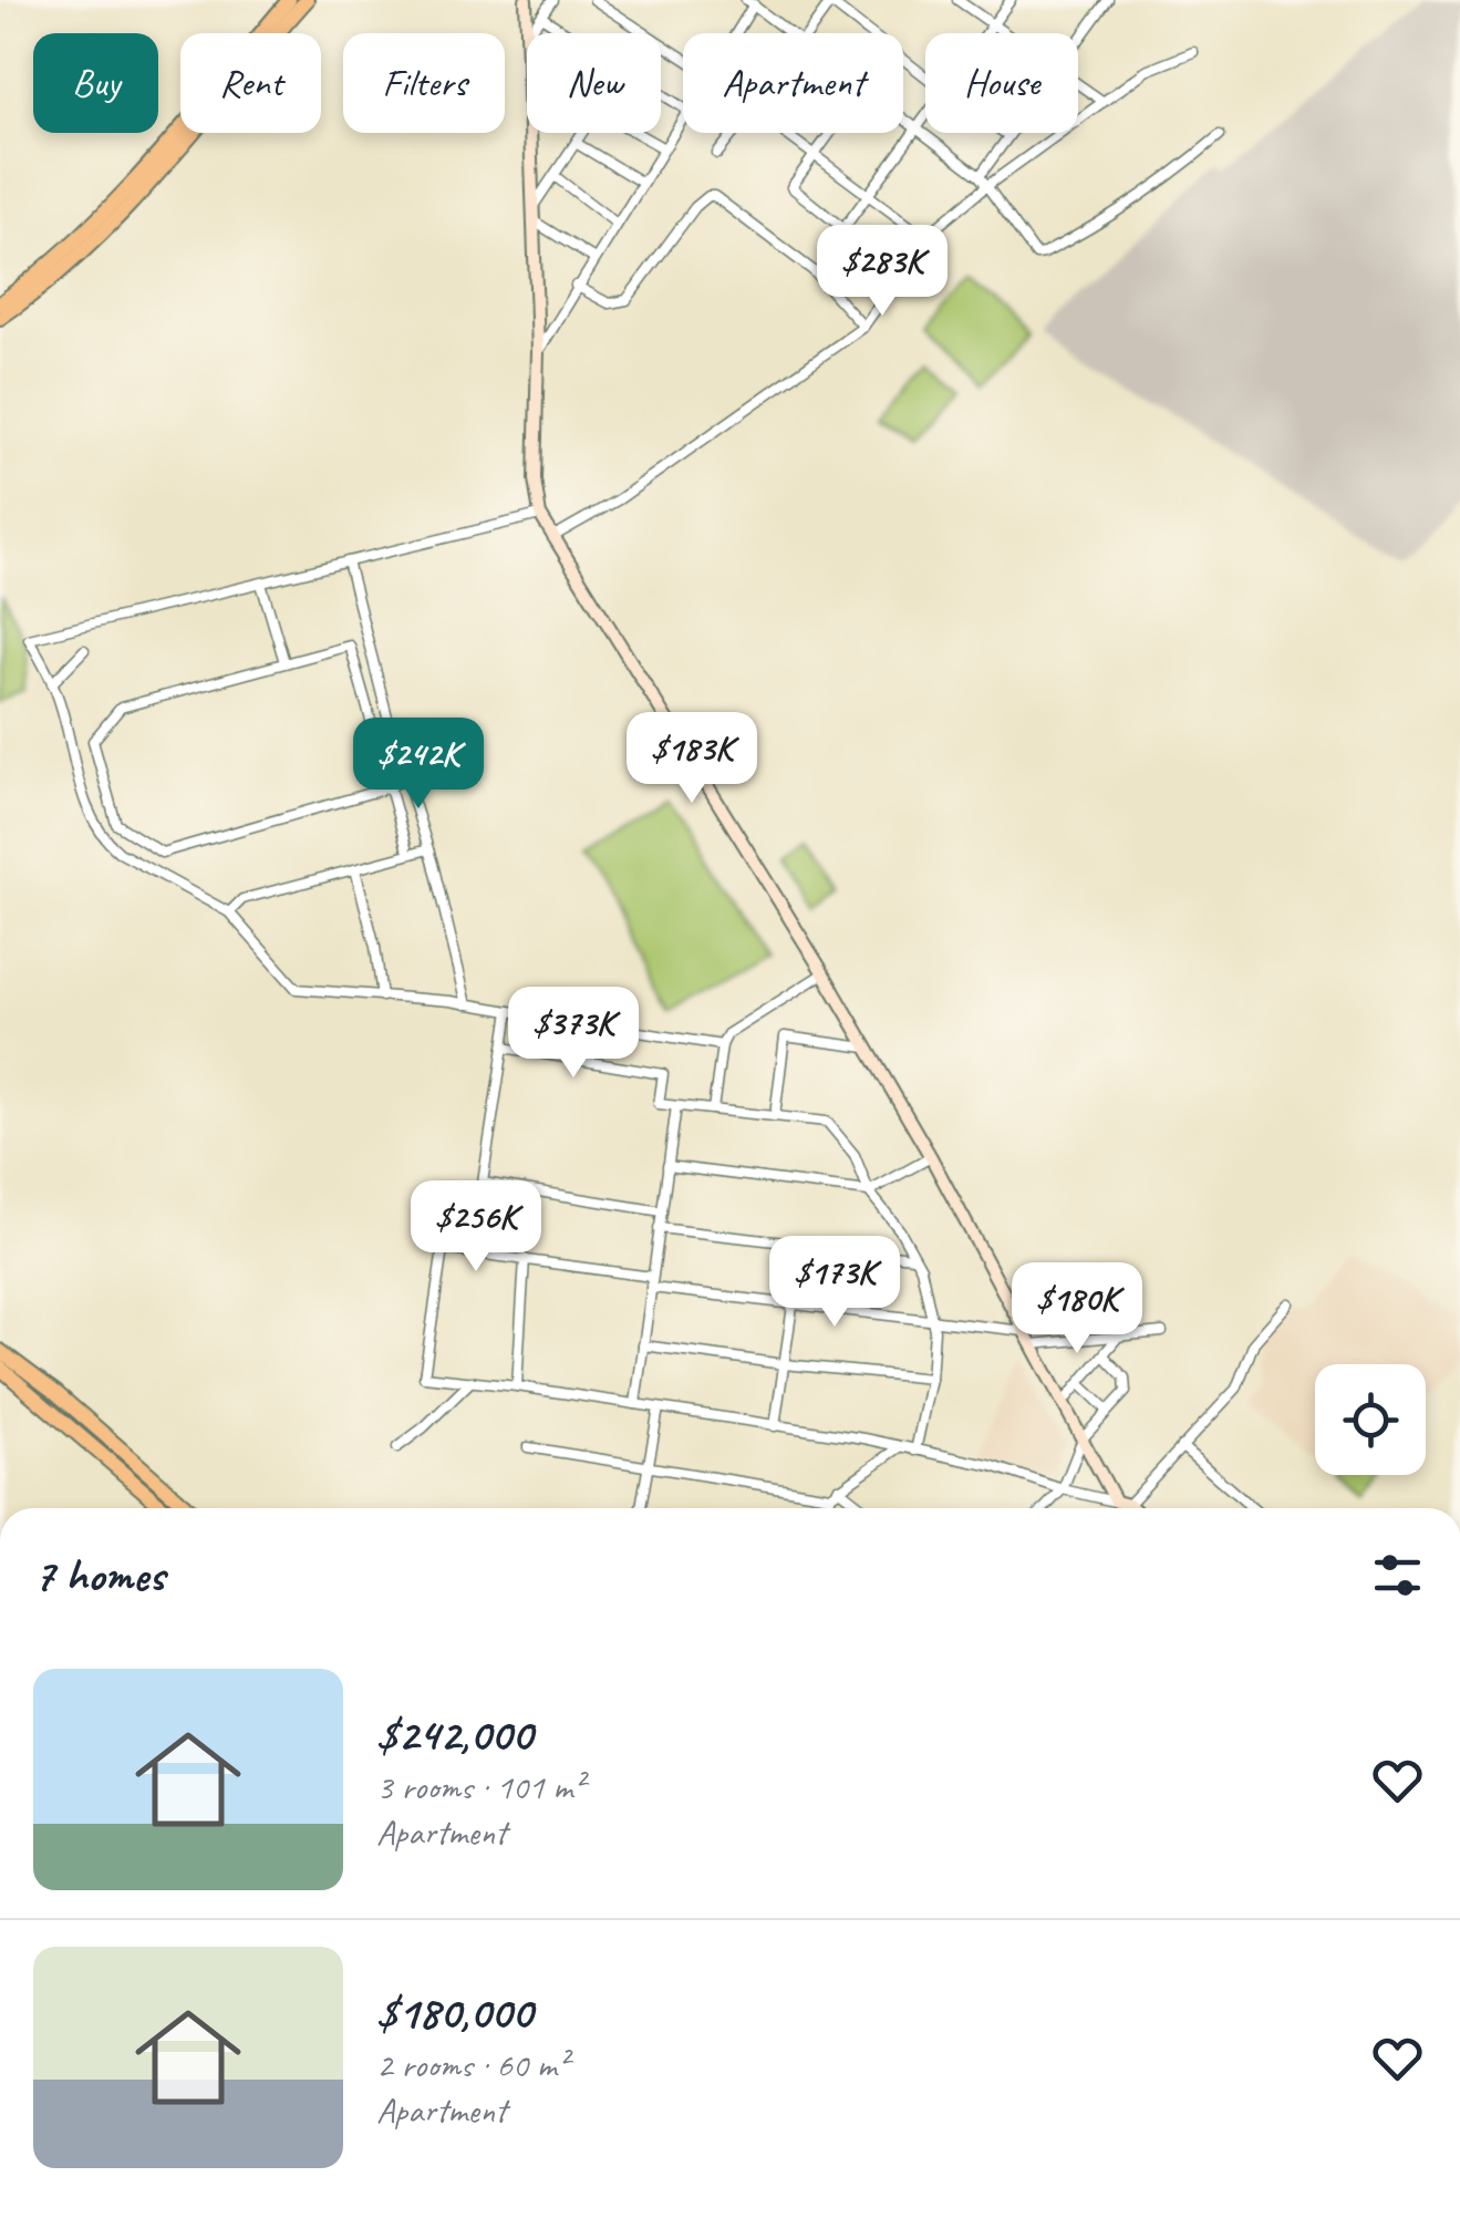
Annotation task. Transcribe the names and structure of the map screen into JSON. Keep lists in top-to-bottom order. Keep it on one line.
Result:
{"page":{"chip":["Buy","Rent","Filters","New","Apartment","House"],"price":["$283K","$183K","$242K","$373K","$256K","$173K","$180K"],"heading":"7 homes","list":[{"name":"$242,000","note":"3 rooms · 101 m² · Apartment"},{"name":"$180,000","note":"2 rooms · 60 m² · Apartment"}]}}
